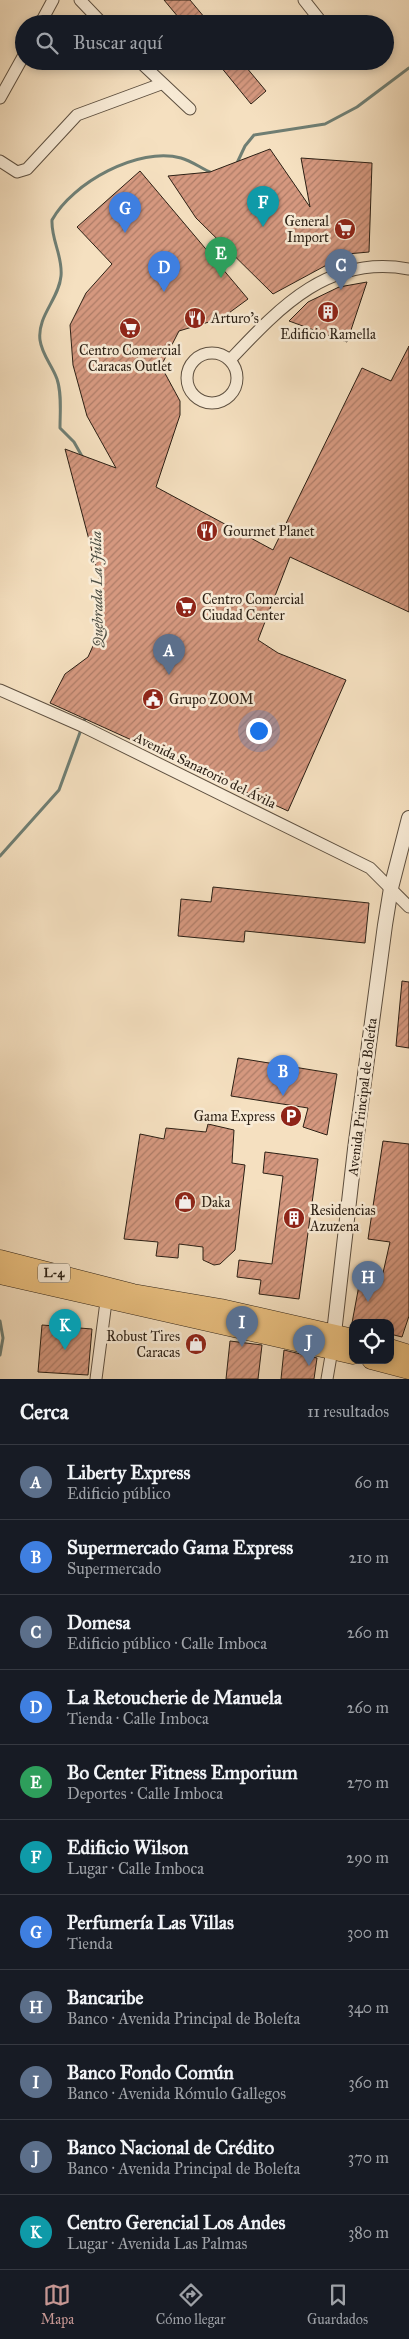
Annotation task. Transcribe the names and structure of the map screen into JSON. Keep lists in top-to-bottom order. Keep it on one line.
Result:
{"streets":{"main road":["L-4"],"street":["Avenida Sanatorio del Ávila","Avenida Principal de Boleíta"]},"crossings":[["Avenida Sanatorio del Ávila","Avenida Principal de Boleíta"],["Avenida Principal de Boleíta","L-4"]],"water":["Quebrada La Julia"],"places":{"supermarket":["General Import","Centro Comercial Caracas Outlet","Centro Comercial Ciudad Center"],"building":["Edificio Ramella","Residencias Azuzena"],"restaurant":["Arturo's","Gourmet Planet"],"public building":["Grupo ZOOM"],"parking":["Gama Express"],"shop":["Daka","Robust Tires Caracas"]},"page":{"search":"Buscar aquí","pins":["F","G","E","C","D","A","B","H","I","K","J"],"heading":["Cerca","11 resultados"],"list":[{"mark":"A","name":"Liberty Express","note":"Edificio público","value":"60 m"},{"mark":"B","name":"Supermercado Gama Express","note":"Supermercado","value":"210 m"},{"mark":"C","name":"Domesa","note":"Edificio público · Calle Imboca","value":"260 m"},{"mark":"D","name":"La Retoucherie de Manuela","note":"Tienda · Calle Imboca","value":"260 m"},{"mark":"E","name":"Bo Center Fitness Emporium","note":"Deportes · Calle Imboca","value":"270 m"},{"mark":"F","name":"Edificio Wilson","note":"Lugar · Calle Imboca","value":"290 m"},{"mark":"G","name":"Perfumería Las Villas","note":"Tienda","value":"300 m"},{"mark":"H","name":"Bancaribe","note":"Banco · Avenida Principal de Boleíta","value":"340 m"},{"mark":"I","name":"Banco Fondo Común","note":"Banco · Avenida Rómulo Gallegos","value":"360 m"},{"mark":"J","name":"Banco Nacional de Crédito","note":"Banco · Avenida Principal de Boleíta","value":"370 m"},{"mark":"K","name":"Centro Gerencial Los Andes","note":"Lugar · Avenida Las Palmas","value":"380 m"}],"nav":["Mapa","Cómo llegar","Guardados"]}}
